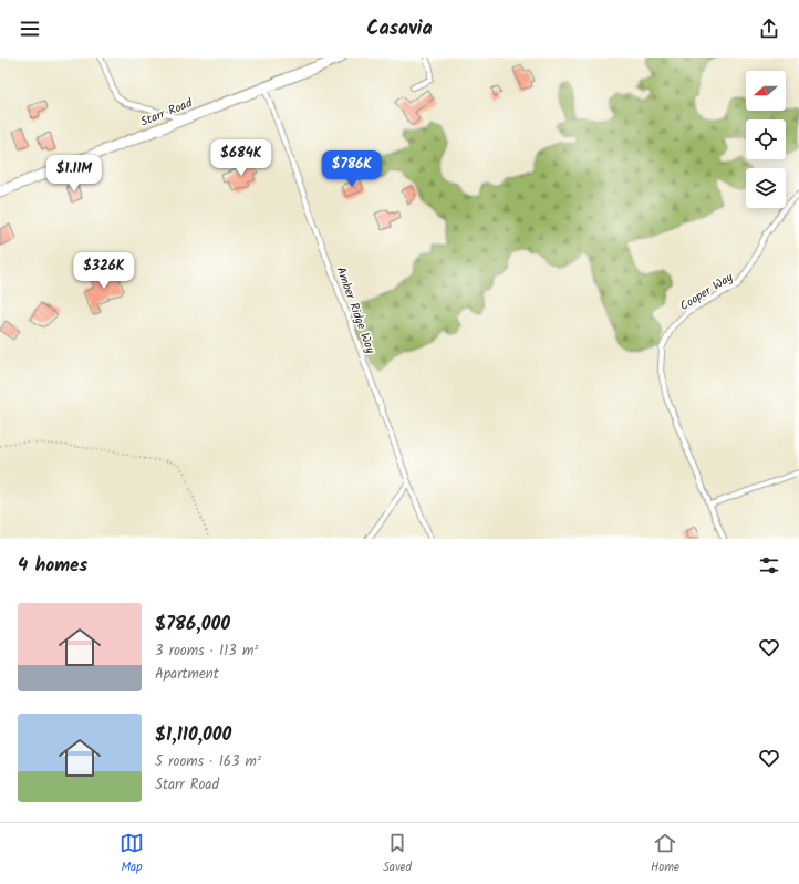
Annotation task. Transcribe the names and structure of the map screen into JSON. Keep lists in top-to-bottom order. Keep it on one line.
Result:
{"streets":{"street":["Starr Road"],"lane":["Cooper Way","Amber Ridge Way"]},"crossings":[["Starr Road","Amber Ridge Way"]],"north":"left","page":{"header":"Casavia","price":["$684K","$786K","$1.11M","$326K"],"heading":"4 homes","list":[{"name":"$786,000","note":"3 rooms · 113 m² · Apartment"},{"name":"$1,110,000","note":"5 rooms · 163 m² · Starr Road"}],"tabs":["Map","Saved","Home"]}}
